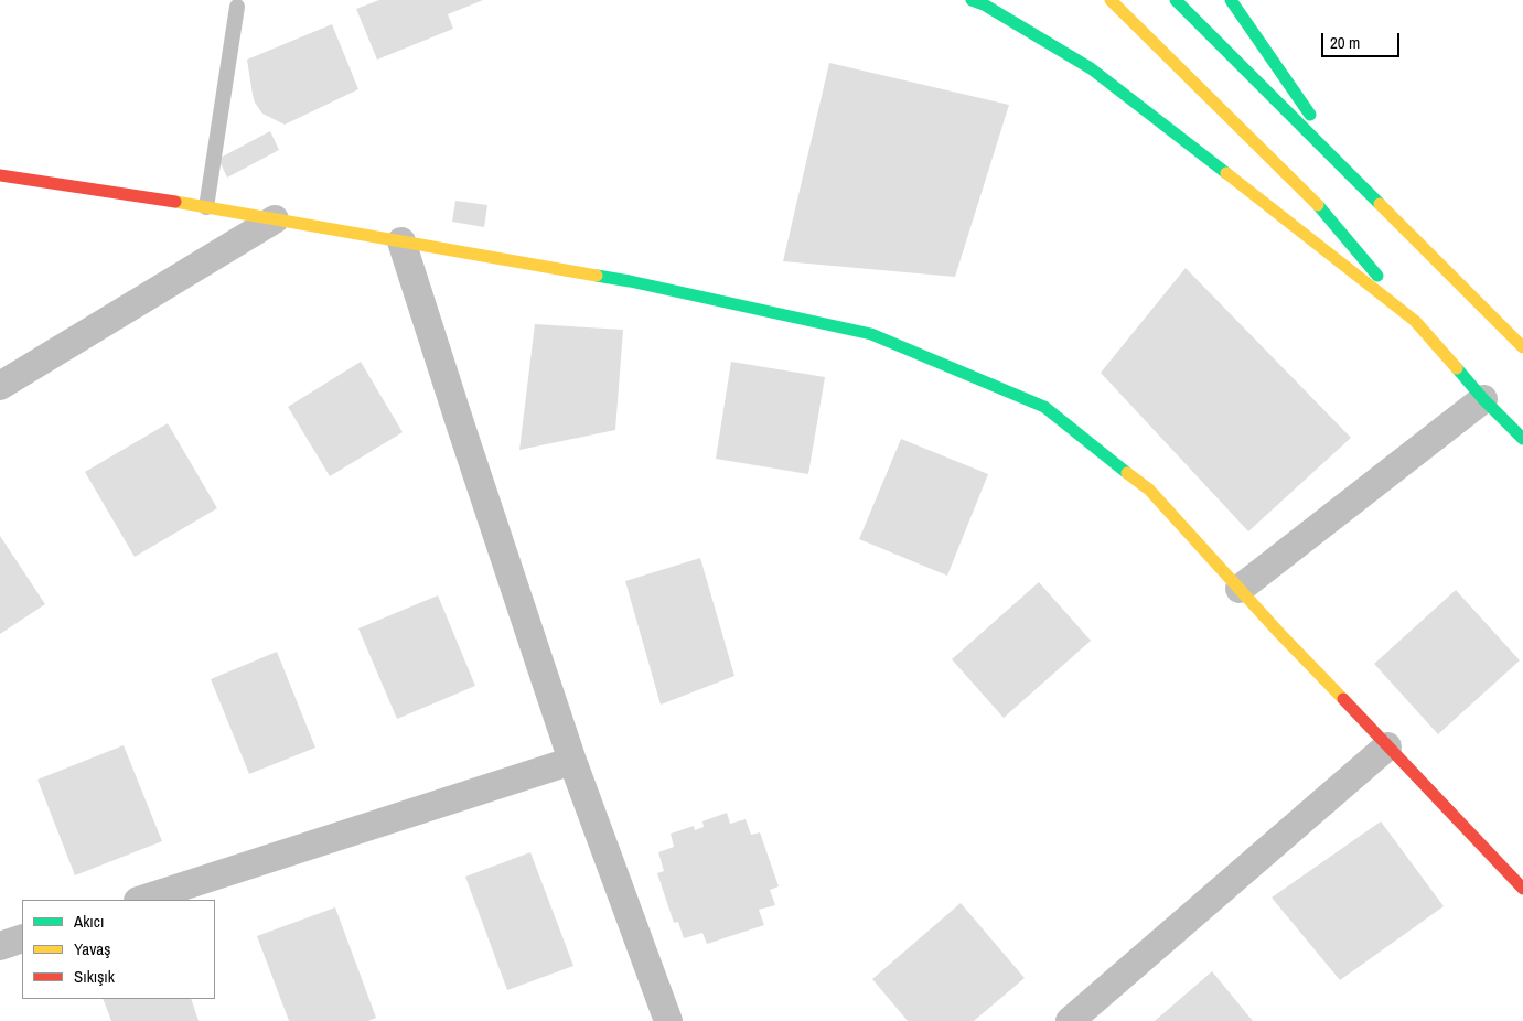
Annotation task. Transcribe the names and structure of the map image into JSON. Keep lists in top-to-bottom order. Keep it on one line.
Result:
{"legend":["Akıcı","Yavaş","Sıkışık"],"scale_bar":"20 m"}
